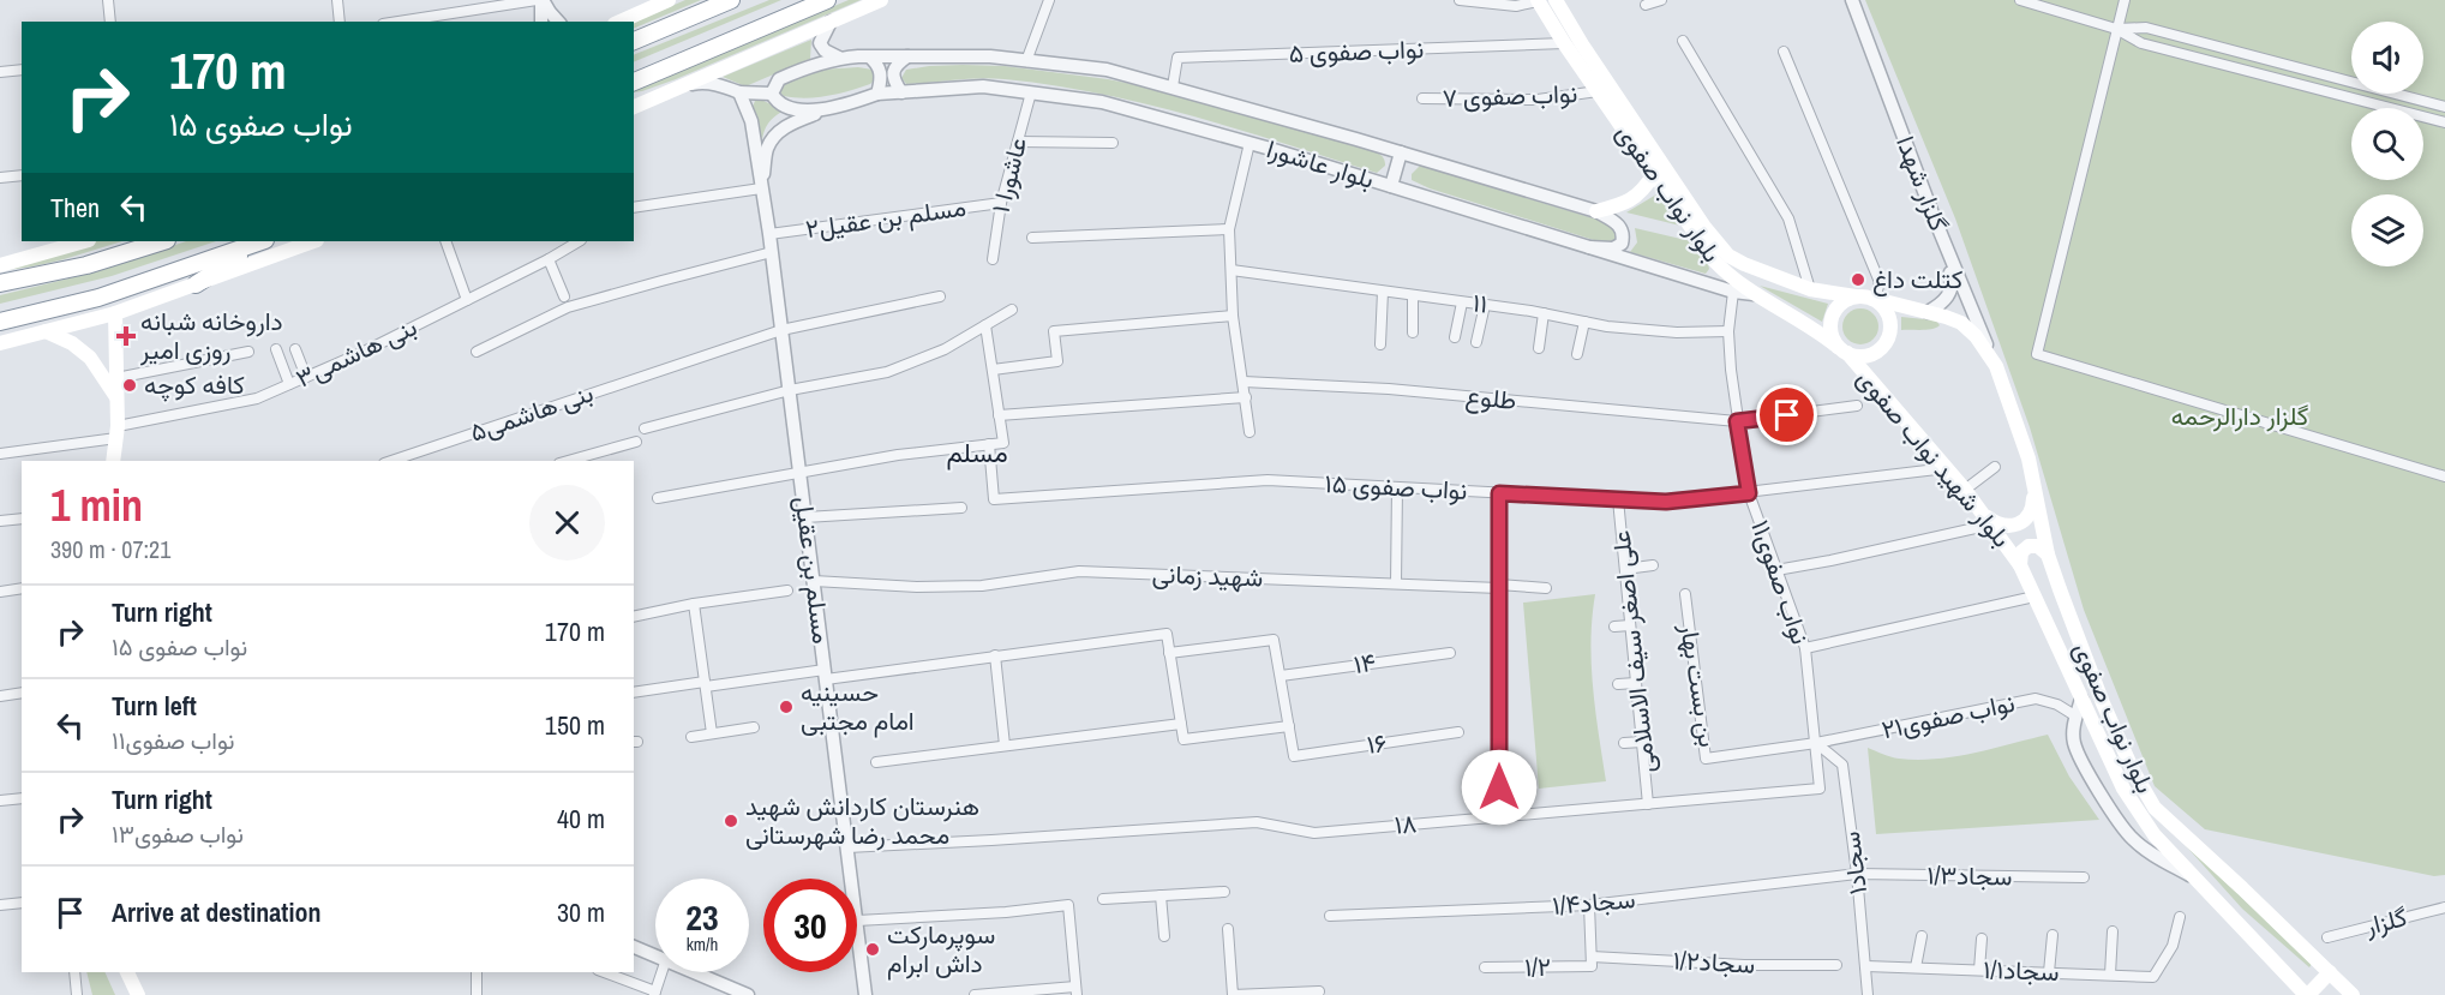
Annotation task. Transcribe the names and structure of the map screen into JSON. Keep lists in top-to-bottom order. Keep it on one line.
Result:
{"streets":{"main road":["بلوار نواب صفوی","بلوار شهید نواب صفوی"],"street":["نواب صفوی ۵","نواب صفوی ۷","بلوار عاشورا","عاشورا ۱","گلزار شهدا","مسلم بن عقیل۲","۱۱","بنی هاشمی۳","طلوع","بنی هاشمی۵","نواب صفوی ۱۵","مسلم بن عقیل","شهید زمانی","۱۱نواب صفوی","علی اصغر سیف الاسلامی","۱۴","بن بست بهار","۲۱نواب صفوی","۱۶","۱۸","۱سجاد","۱/۳سجاد","۱/۴سجاد","گلزار","۱/۲سجاد","۱/۲","۱/۱سجاد"]},"crossings":[["نواب صفوی ۵","بلوار عاشورا"],["نواب صفوی ۵","بلوار نواب صفوی"],["نواب صفوی ۷","بلوار نواب صفوی"],["بلوار عاشورا","عاشورا ۱"],["بلوار عاشورا","بلوار نواب صفوی"],["بلوار عاشورا","۱۱نواب صفوی"],["عاشورا ۱","مسلم بن عقیل۲"],["گلزار شهدا","بلوار نواب صفوی"],["بلوار نواب صفوی","بلوار شهید نواب صفوی"],["مسلم بن عقیل۲","مسلم بن عقیل"],["۱۱","۱۱نواب صفوی"],["طلوع","۱۱نواب صفوی"],["بنی هاشمی۵","مسلم بن عقیل"],["بلوار شهید نواب صفوی","نواب صفوی ۱۵"],["نواب صفوی ۱۵","۱۱نواب صفوی"],["نواب صفوی ۱۵","علی اصغر سیف الاسلامی"],["مسلم بن عقیل","شهید زمانی"],["مسلم بن عقیل","۱۸"],["۱۱نواب صفوی","بن بست بهار"],["۱۱نواب صفوی","۲۱نواب صفوی"],["۱۱نواب صفوی","۱۸"],["۱۱نواب صفوی","۱سجاد"],["علی اصغر سیف الاسلامی","۱۸"],["بن بست بهار","۲۱نواب صفوی"],["بن بست بهار","۱سجاد"],["۲۱نواب صفوی","۱سجاد"],["۱سجاد","۱/۳سجاد"],["۱سجاد","۱/۴سجاد"],["۱سجاد","۱/۱سجاد"],["۱/۳سجاد","۱/۴سجاد"],["۱/۲سجاد","۱/۲"]],"districts":["مسلم"],"parks":["گلزار دارالرحمه"],"places":{"other":["کتلت داغ","کافه کوچه","حسینیه امام مجتبی","هنرستان کاردانش شهید محمد رضا شهرستانی","سوپرمارکت داش ابرام"],"health":["داروخانه شبانه روزی امیر"]},"page":{"turn":["170 m","نواب صفوی ۱۵"],"then":"Then","heading":["1 min","390 m · 07:21"],"list":[{"name":"Turn right","note":"نواب صفوی ۱۵","value":"170 m"},{"name":"Turn left","note":"۱۱نواب صفوی","value":"150 m"},{"name":"Turn right","note":"۱۳نواب صفوی","value":"40 m"},{"name":"Arrive at destination","value":"30 m"}],"speed":"23 km/h","limit":"30"}}
